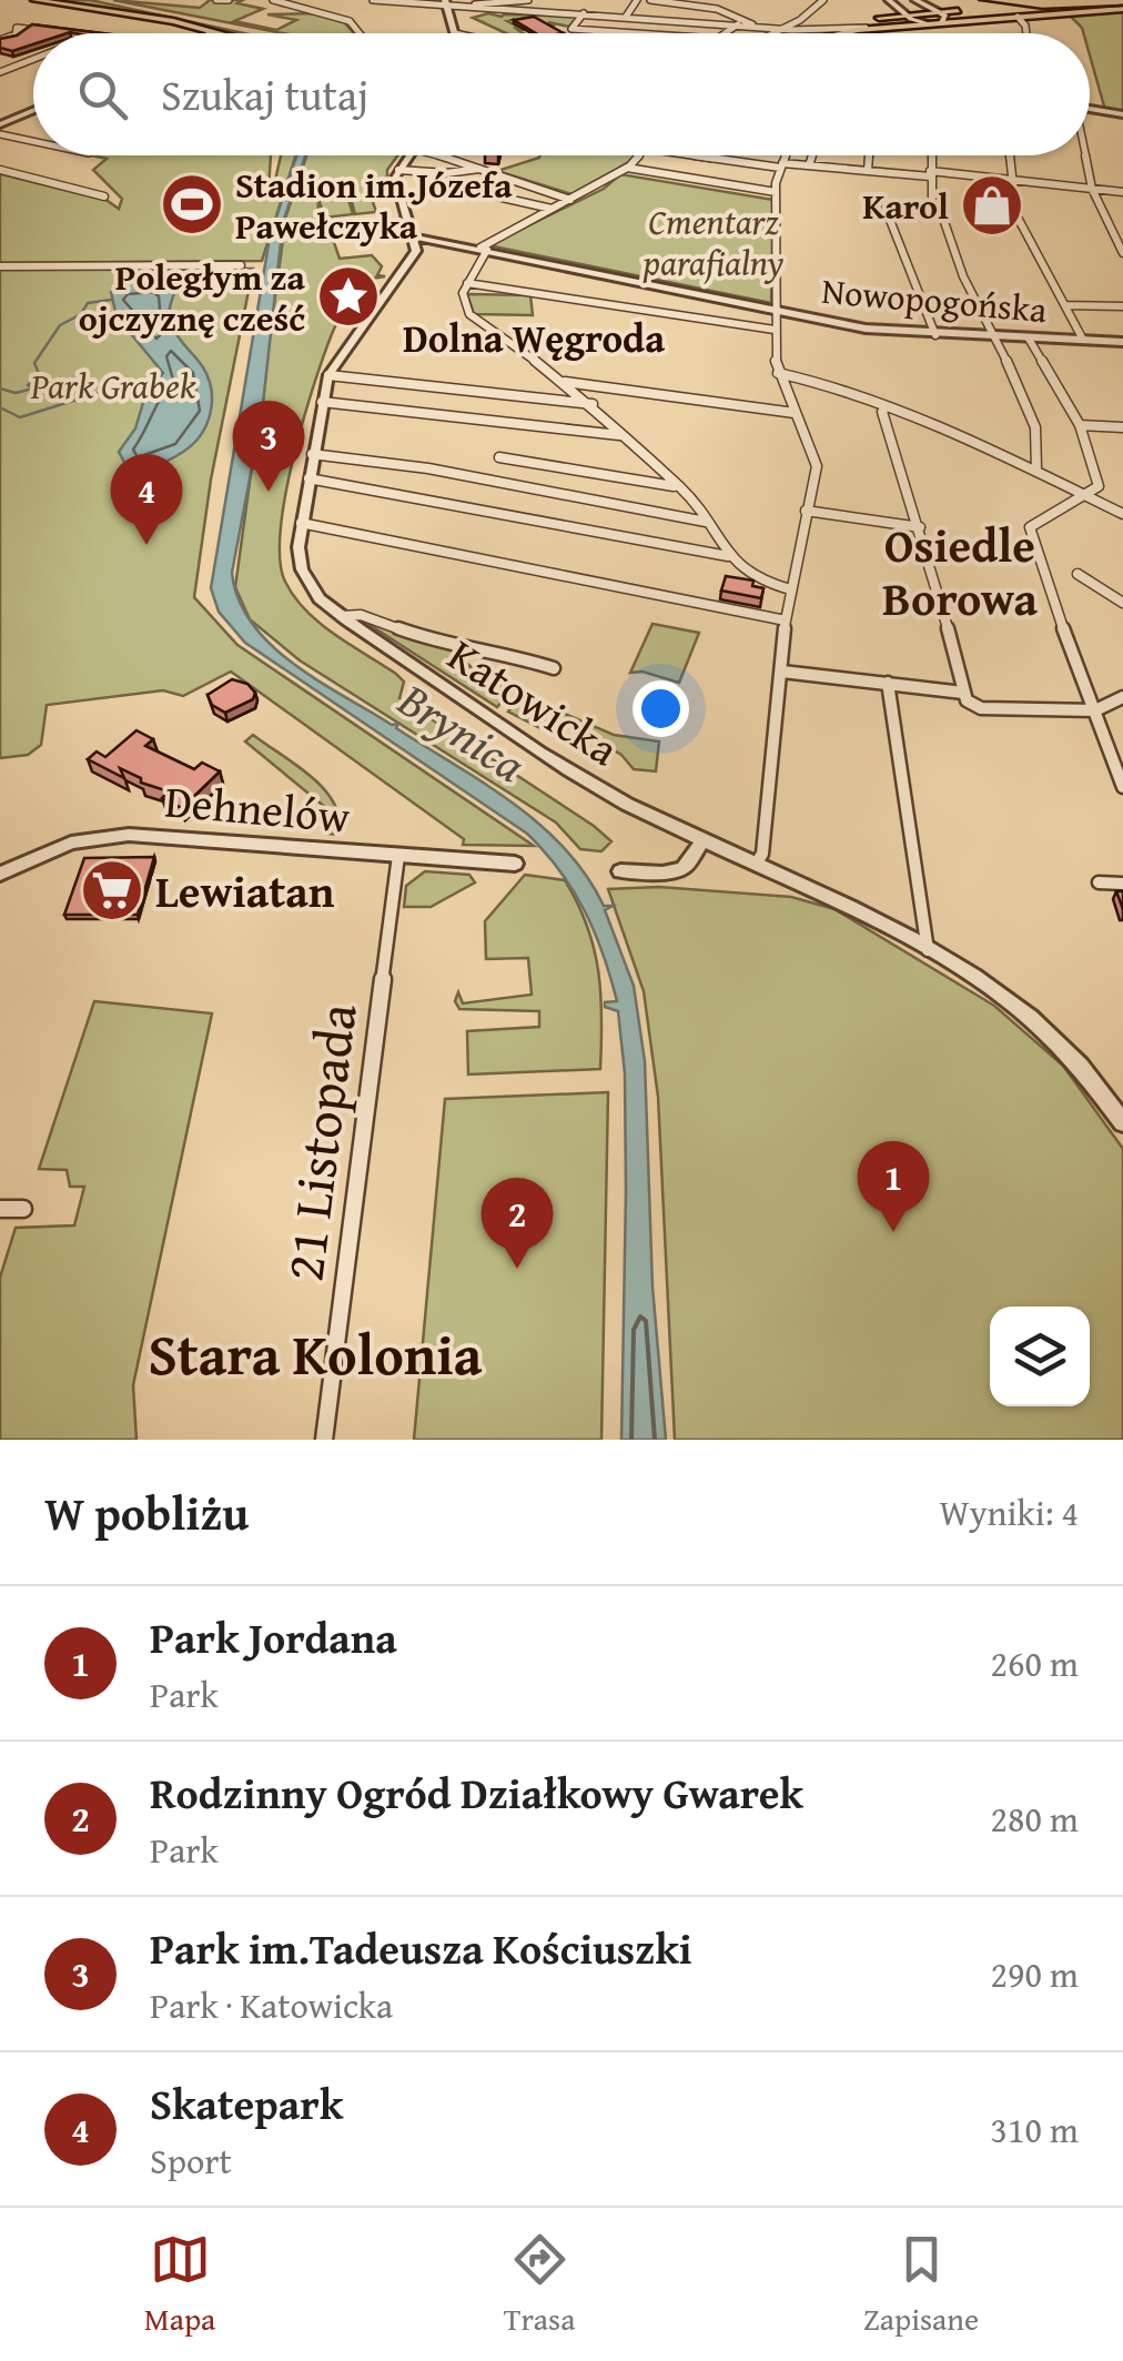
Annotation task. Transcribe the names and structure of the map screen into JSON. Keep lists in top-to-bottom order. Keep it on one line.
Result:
{"streets":{"street":["Nowopogońska","Katowicka","Dehnelów","21 Listopada"]},"crossings":[["Nowopogońska","Katowicka"],["Dehnelów","21 Listopada"]],"districts":["Dolna Węgroda","Osiedle Borowa","Stara Kolonia"],"water":["Brynica"],"parks":["Cmentarz parafialny","Park Grabek"],"places":{"sports":["Stadion im.Józefa Pawełczyka"],"shop":["Karol"],"place":["Poległym za ojczyznę cześć"],"supermarket":["Lewiatan"]},"page":{"search":"Szukaj tutaj","pins":["3","4","1","2"],"heading":["W pobliżu","Wyniki: 4"],"list":[{"mark":"1","name":"Park Jordana","note":"Park","value":"260 m"},{"mark":"2","name":"Rodzinny Ogród Działkowy Gwarek","note":"Park","value":"280 m"},{"mark":"3","name":"Park im.Tadeusza Kościuszki","note":"Park · Katowicka","value":"290 m"},{"mark":"4","name":"Skatepark","note":"Sport","value":"310 m"}],"nav":["Mapa","Trasa","Zapisane"]}}
